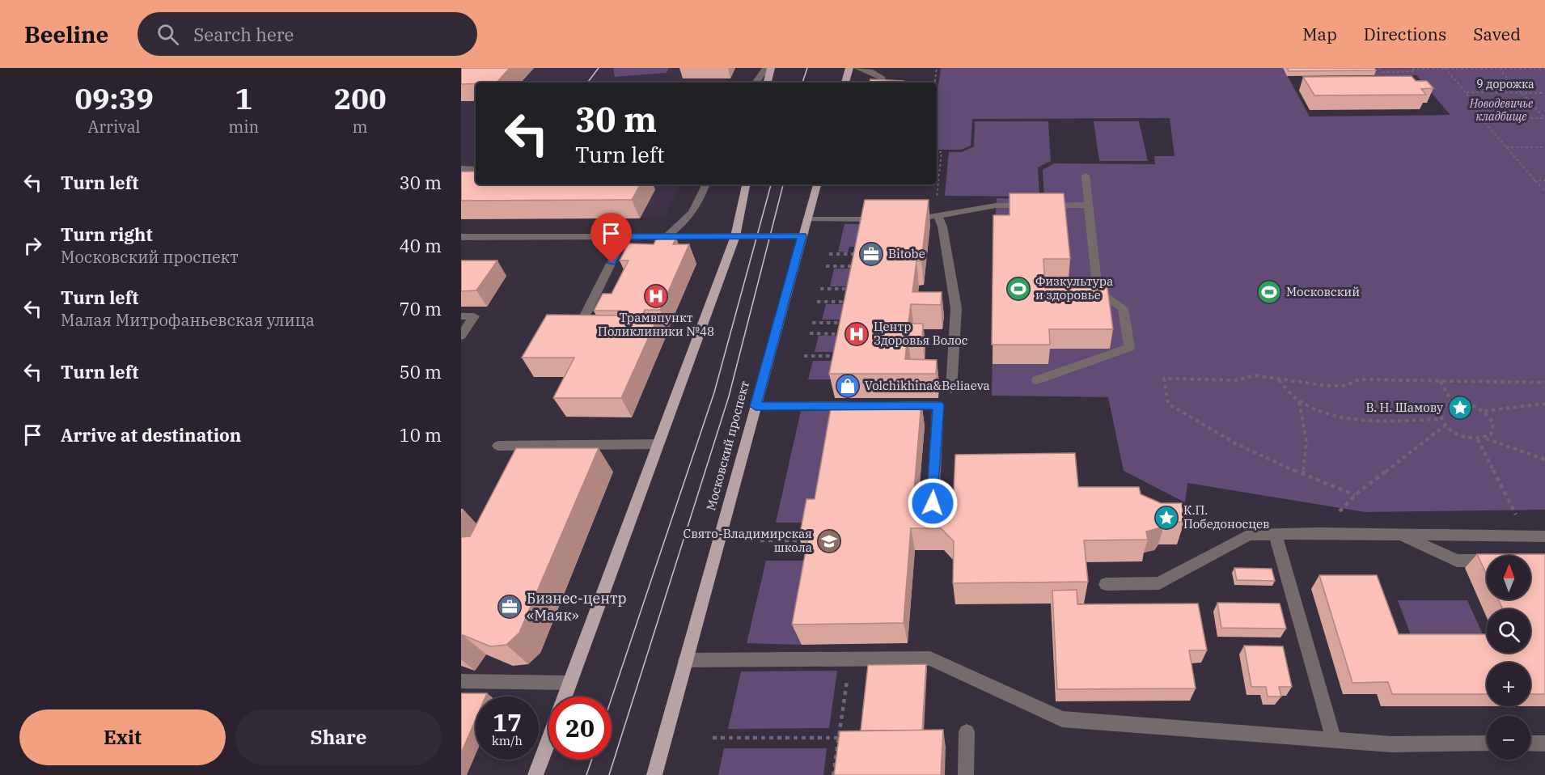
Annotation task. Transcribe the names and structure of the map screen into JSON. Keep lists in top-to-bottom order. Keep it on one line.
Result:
{"streets":{"main road":["Московский проспект"],"path":["9 дорожка"]},"parks":["Новодевичье кладбище"],"places":{"office":["Bitobe","Бизнес-центр «Маяк»"],"sports":["Физкультура и здоровье","Московский"],"hospital":["Трамвпункт Поликлиники №48","Центр Здоровья Волос"],"shop":["Volchikhina&Beliaeva"],"place":["В. Н. Шамову","К.П. Победоносцев"],"school or university":["Свято-Владимирская школа"]},"north":"top","page":{"header":"Beeline","search":"Search here","nav":["Map","Directions","Saved"],"eta":["09:39","Arrival","1","min","200","m"],"turn":["30 m","Turn left"],"list":[{"name":"Turn left","value":"30 m"},{"name":"Turn right","note":"Московский проспект","value":"40 m"},{"name":"Turn left","note":"Малая Митрофаньевская улица","value":"70 m"},{"name":"Turn left","value":"50 m"},{"name":"Arrive at destination","value":"10 m"}],"map_buttons":["+","−"],"speed":"17 km/h","limit":"20","buttons":["Exit","Share"]}}
